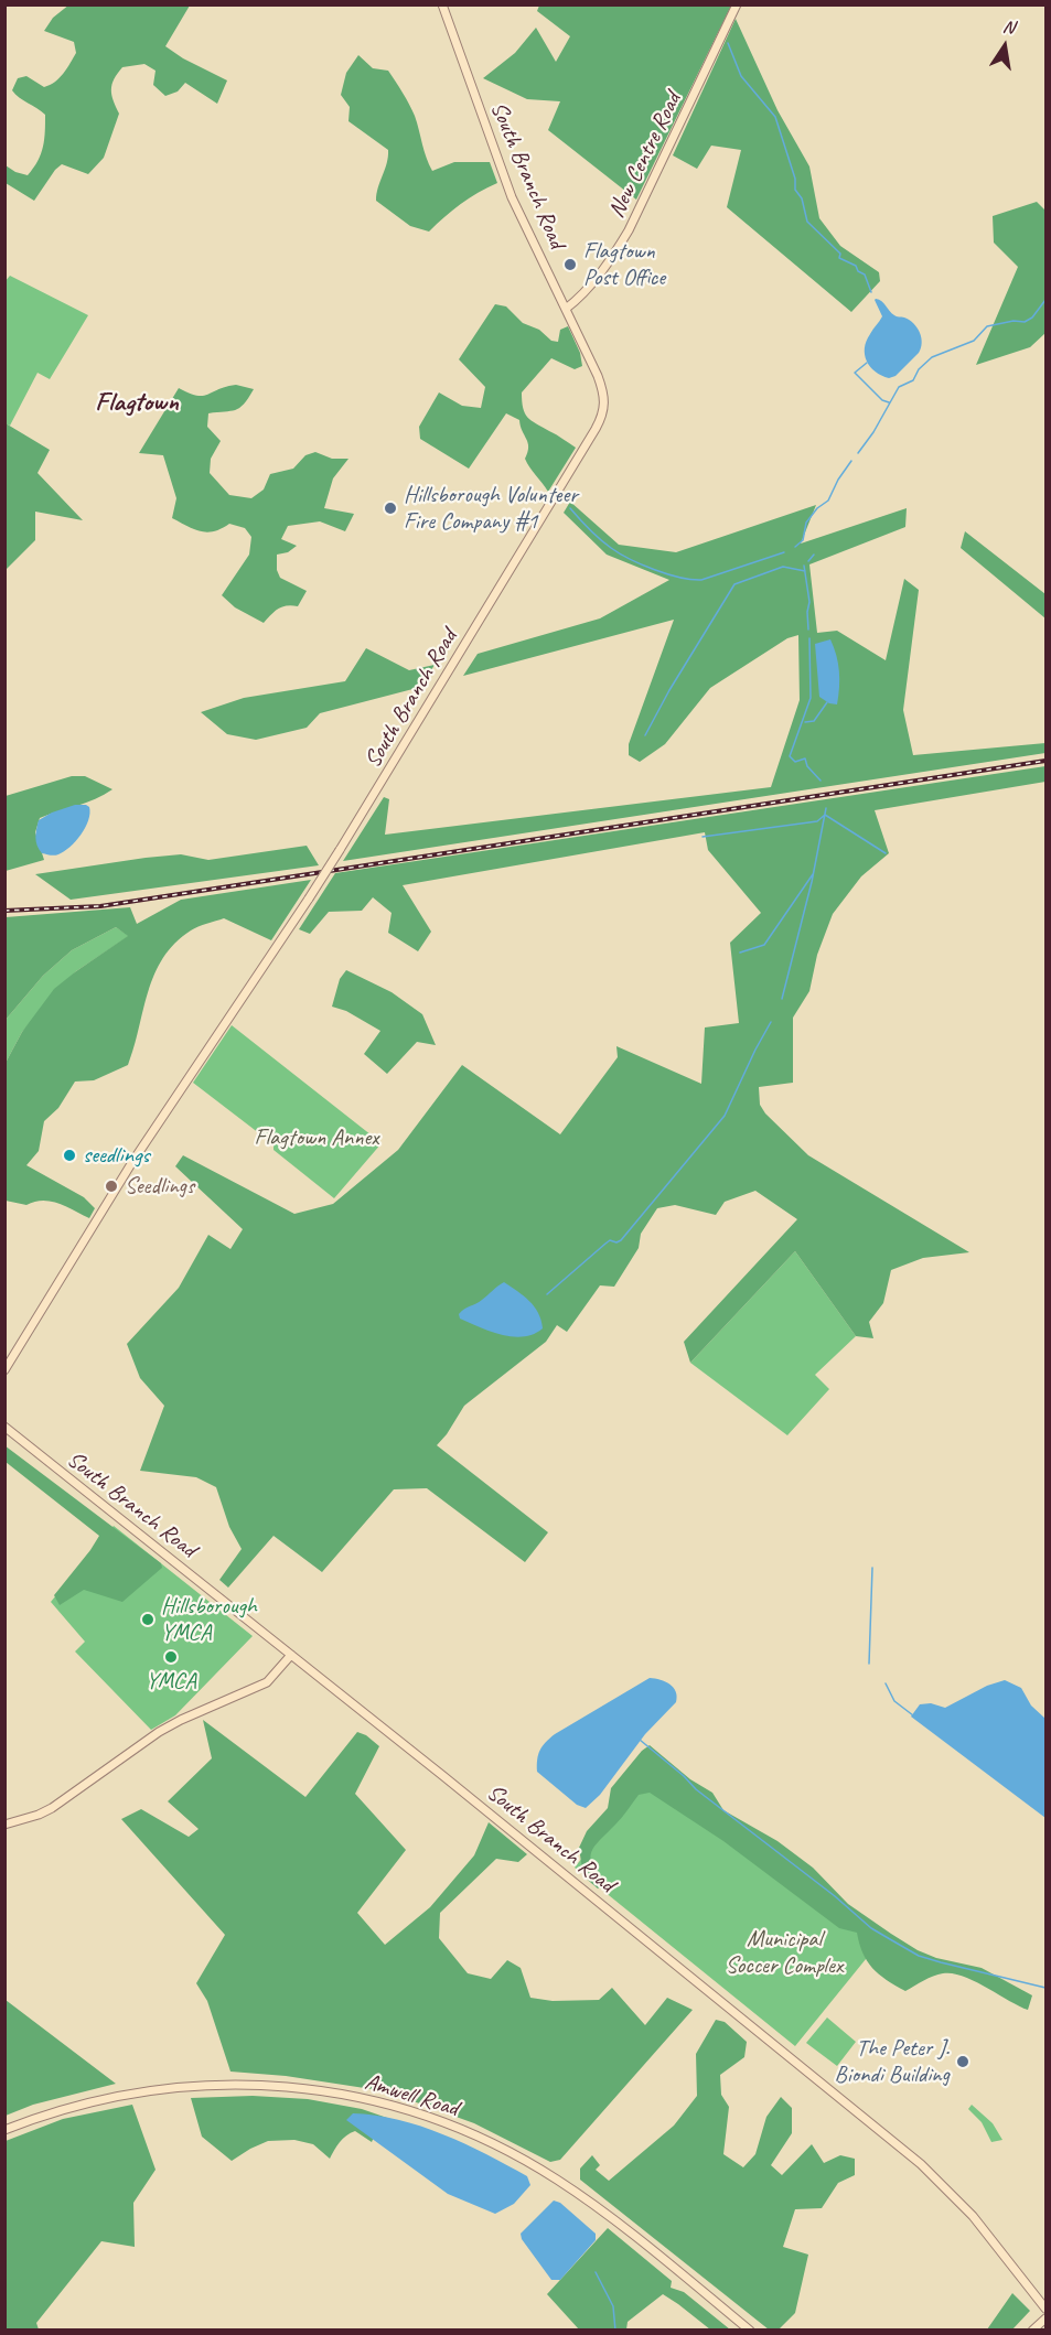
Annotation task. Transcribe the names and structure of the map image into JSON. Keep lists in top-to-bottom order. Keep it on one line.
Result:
{"streets":{"street":["New Centre Road","South Branch Road","Amwell Road"]},"crossings":[["New Centre Road","South Branch Road"]],"districts":["Flagtown"],"parks":["Flagtown Annex","Municipal Soccer Complex"],"places":["Flagtown Post Office","Hillsborough Volunteer Fire Company #1","seedlings","Seedlings","Hillsborough YMCA","YMCA","The Peter J. Biondi Building"],"north":"top"}
